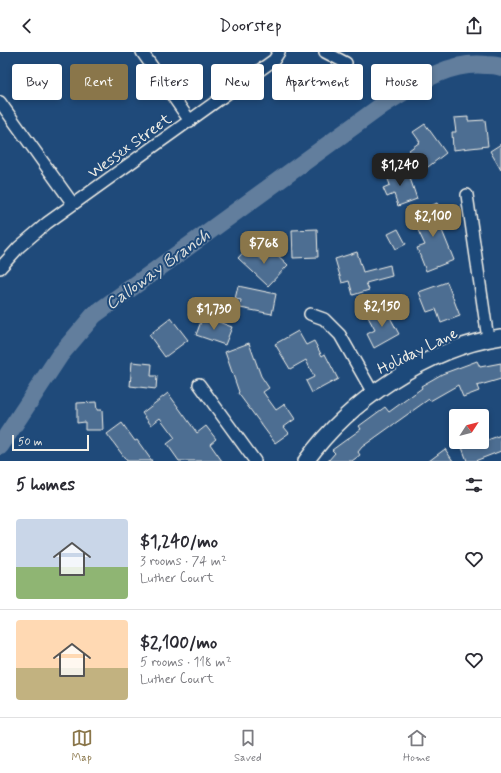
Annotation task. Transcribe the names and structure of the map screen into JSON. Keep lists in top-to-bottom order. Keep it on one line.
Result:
{"streets":{"street":["Wessex Street","Holiday Lane"]},"water":["Calloway Branch"],"scale_bar":"50 m","north":"top right","page":{"header":"Doorstep","chip":["Buy","Rent","Filters","New","Apartment","House"],"price":["$1,240","$2,100","$768","$2,150","$1,730"],"scale":"50 m","heading":"5 homes","list":[{"name":"$1,240/mo","note":"3 rooms · 74 m² · Luther Court"},{"name":"$2,100/mo","note":"5 rooms · 118 m² · Luther Court"}],"tabs":["Map","Saved","Home"]}}
